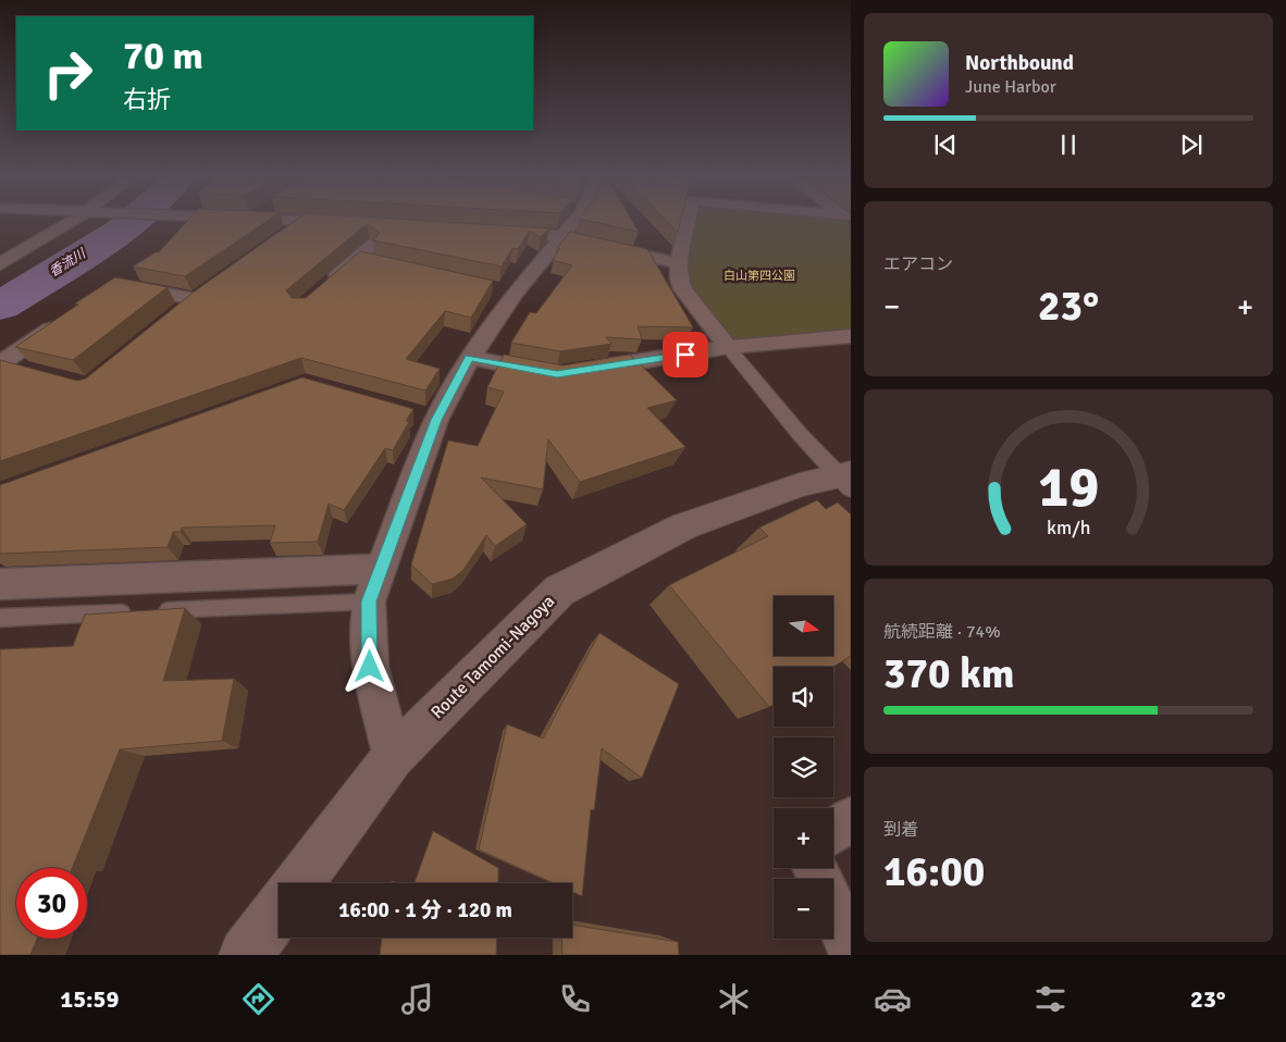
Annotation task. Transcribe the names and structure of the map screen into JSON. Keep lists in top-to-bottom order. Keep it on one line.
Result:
{"streets":{"main road":["Route Tamomi-Nagoya"]},"water":["香流川"],"parks":["白山第四公園"],"north":"right","page":{"turn":["70 m","右折"],"song":["Northbound","June Harbor"],"tile":["エアコン",["航続距離 · 74%","370 km"],["到着","16:00"]],"heat":["−","23°","+"],"map_buttons":["+","−"],"limit":"30","trip":"16:00 · 1 分 · 120 m","tabs":["15:59","23°"],"gauge":["19","km/h"]}}
